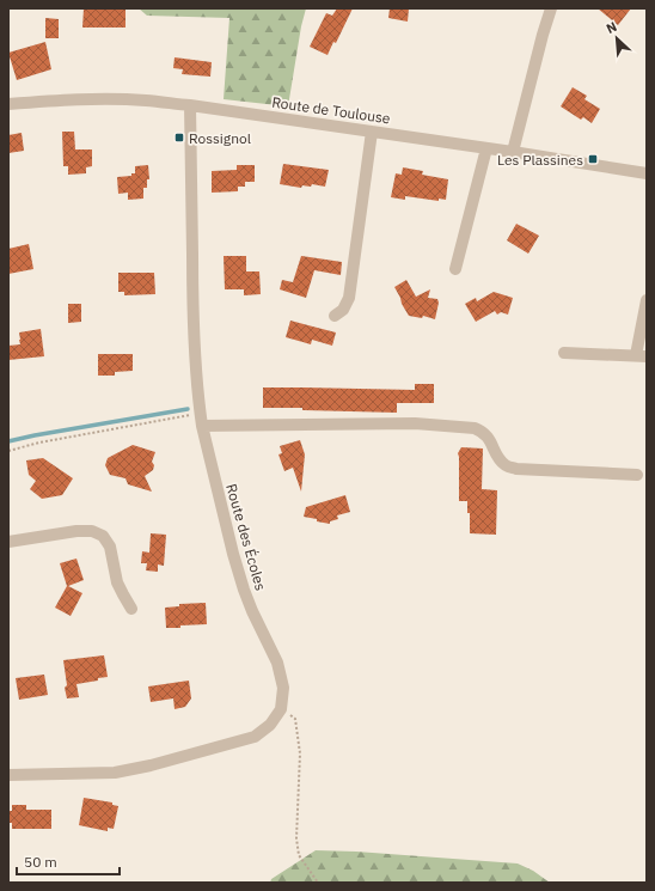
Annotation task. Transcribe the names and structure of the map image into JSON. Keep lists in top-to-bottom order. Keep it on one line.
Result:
{"streets":{"street":["Route de Toulouse","Route des Écoles"]},"crossings":[["Route de Toulouse","Route des Écoles"]],"places":{"transit":["Rossignol","Les Plassines"]},"scale_bar":"50 m","north":"top left"}
